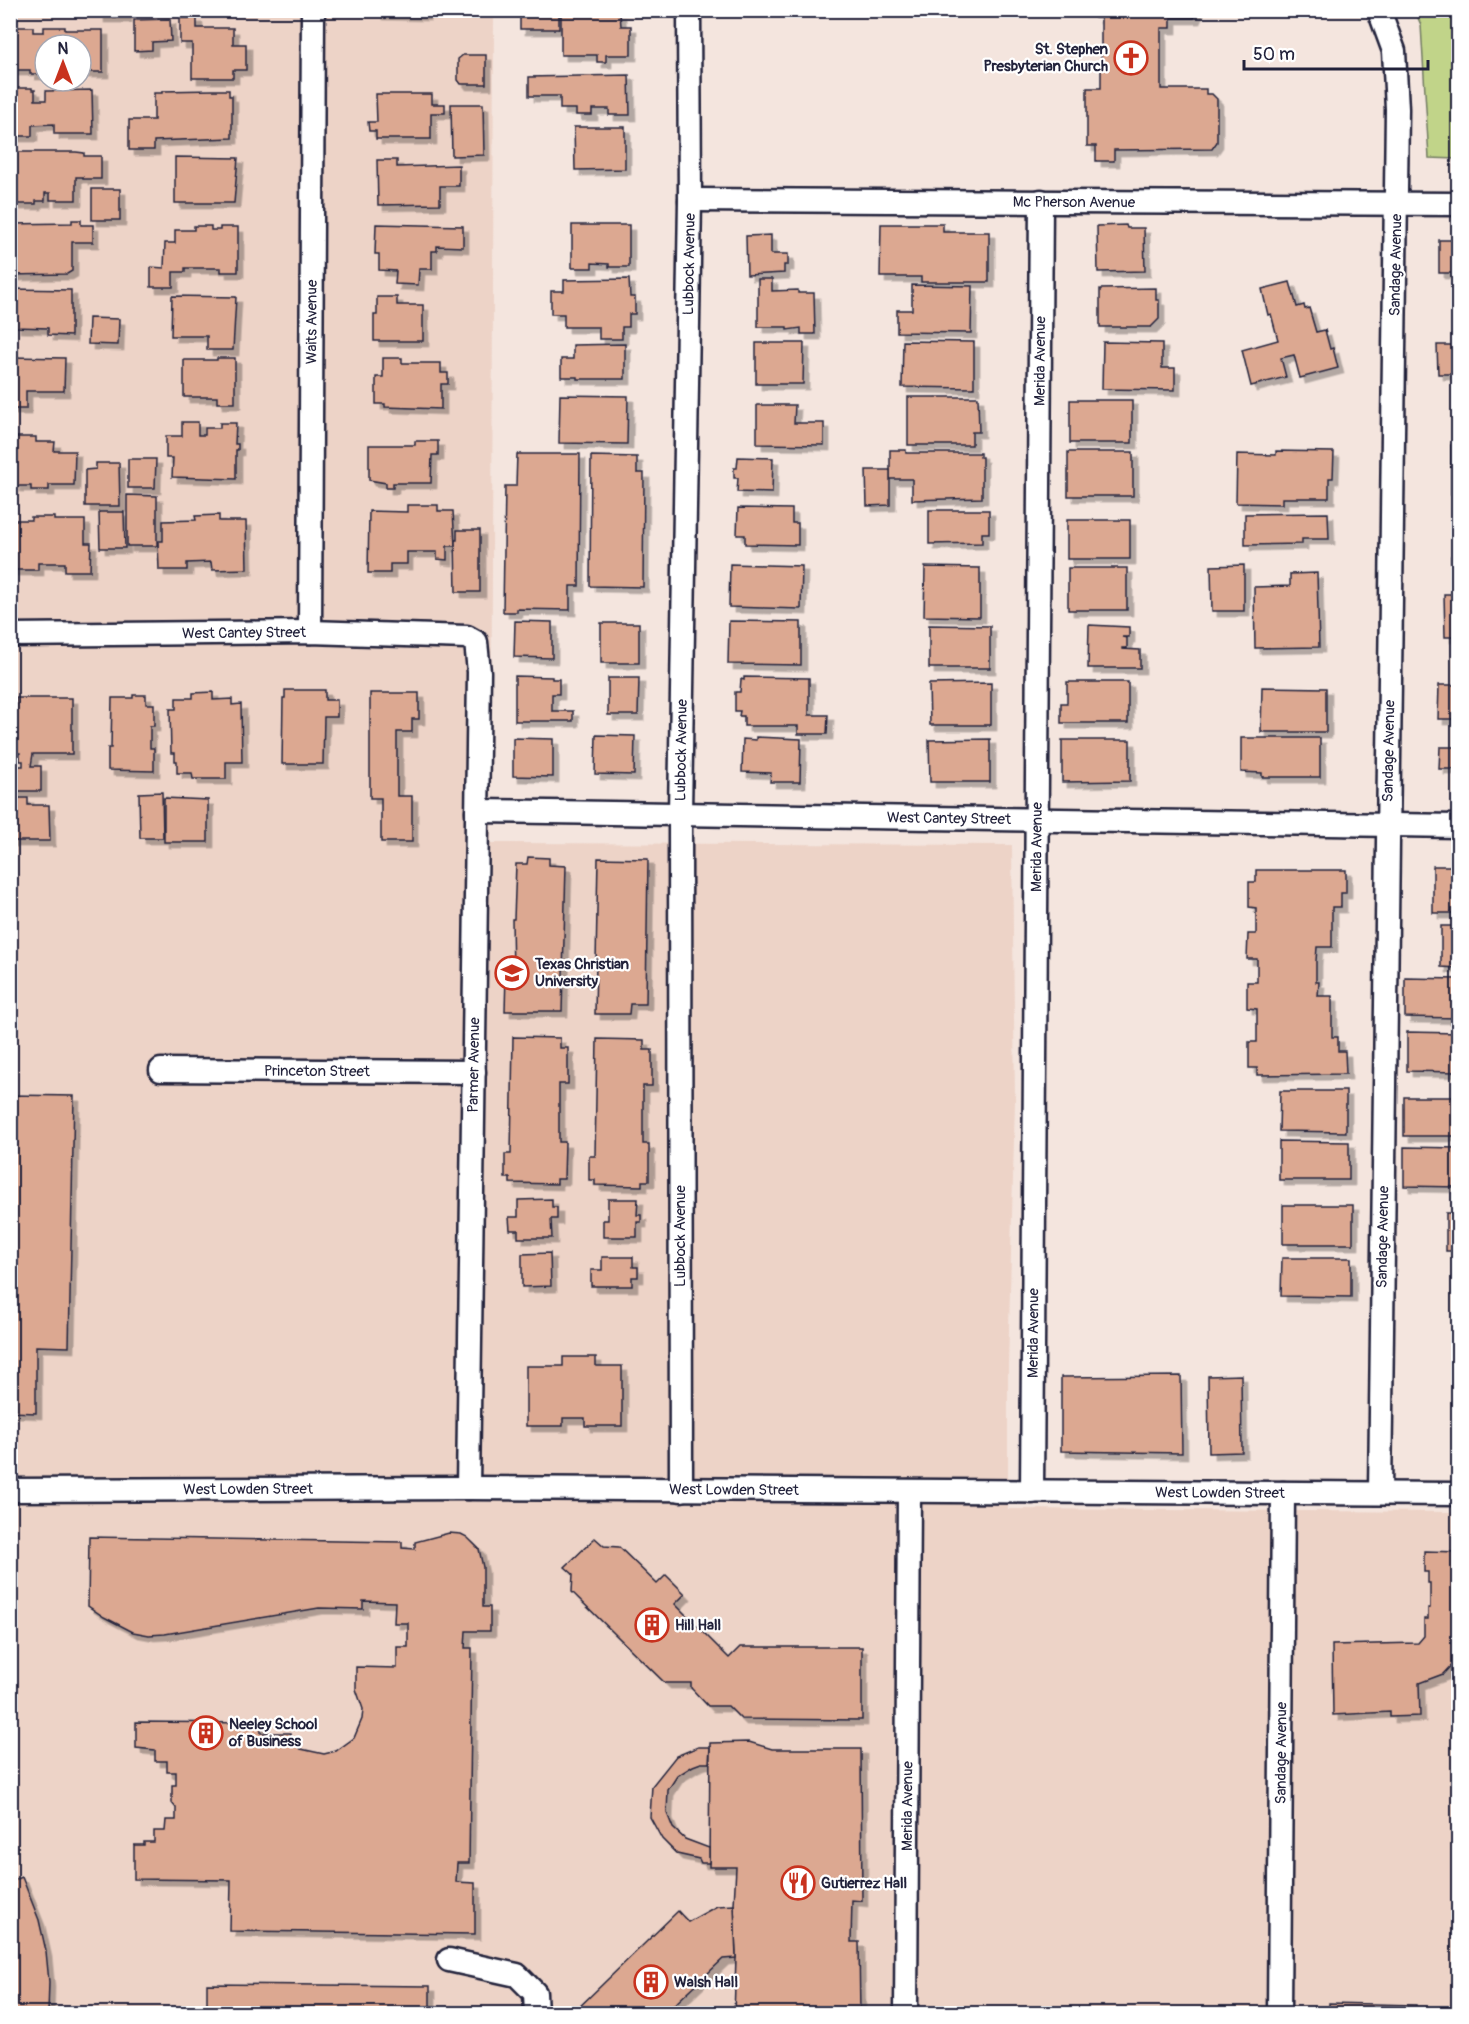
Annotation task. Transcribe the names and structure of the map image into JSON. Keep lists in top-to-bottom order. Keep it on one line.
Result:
{"streets":{"street":["Mc Pherson Avenue","Lubbock Avenue","Sandage Avenue","Waits Avenue","Merida Avenue","West Cantey Street","Parmer Avenue","Princeton Street","West Lowden Street"]},"crossings":[["Mc Pherson Avenue","Lubbock Avenue"],["Mc Pherson Avenue","Sandage Avenue"],["Mc Pherson Avenue","Merida Avenue"],["Lubbock Avenue","West Cantey Street"],["Lubbock Avenue","West Lowden Street"],["Sandage Avenue","West Cantey Street"],["Sandage Avenue","West Lowden Street"],["Waits Avenue","West Cantey Street"],["Merida Avenue","West Cantey Street"],["Merida Avenue","West Lowden Street"],["West Cantey Street","Parmer Avenue"],["Parmer Avenue","Princeton Street"],["Parmer Avenue","West Lowden Street"]],"places":{"church":["St. Stephen Presbyterian Church"],"school or university":["Texas Christian University"],"building":["Hill Hall","Neeley School of Business","Walsh Hall"],"restaurant":["Gutierrez Hall"]},"scale_bar":"50 m","north":"top"}
